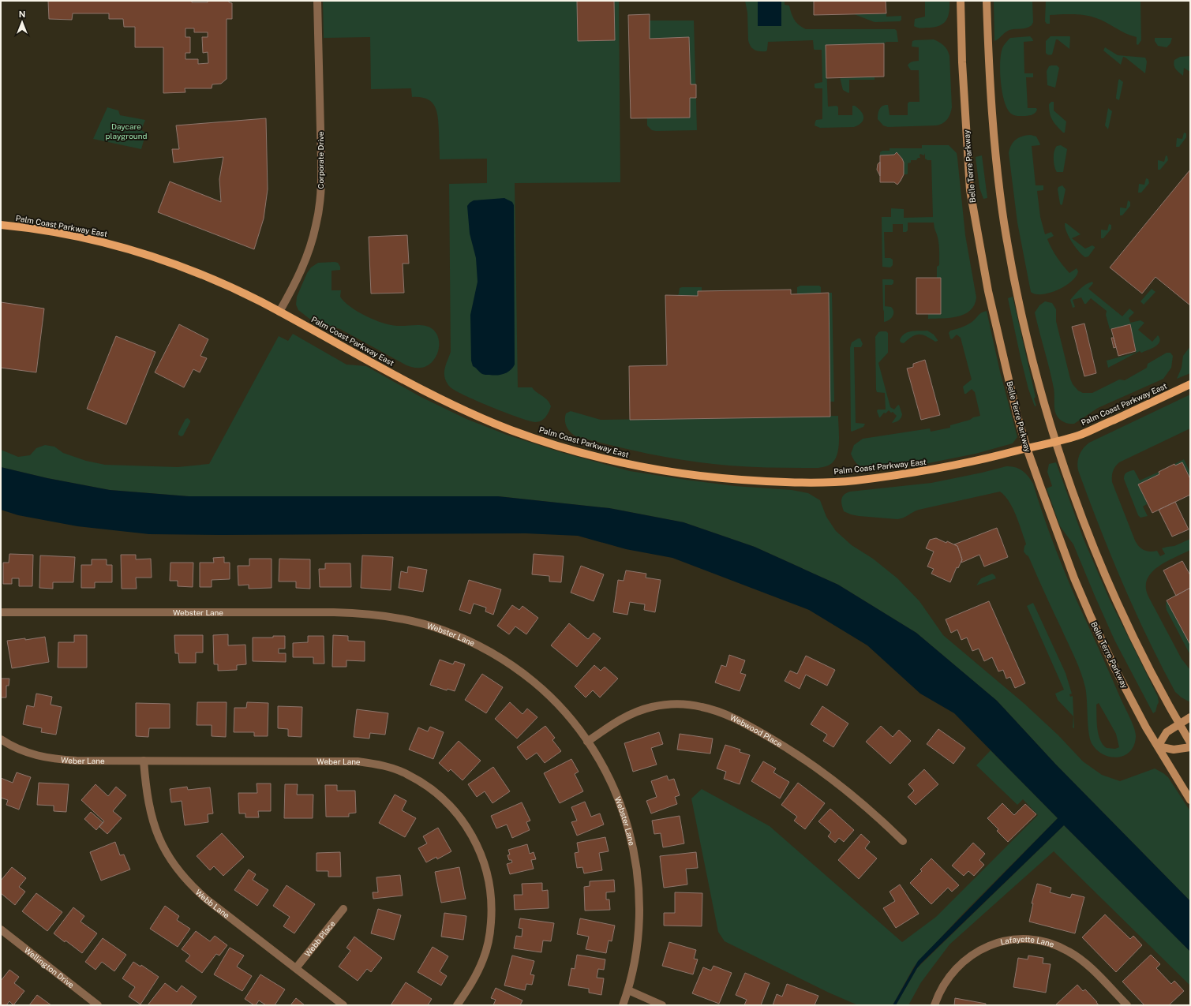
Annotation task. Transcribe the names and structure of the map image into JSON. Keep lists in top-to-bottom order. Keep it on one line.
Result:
{"streets":{"main road":["Belle Terre Parkway","Palm Coast Parkway East"],"street":["Corporate Drive","Webster Lane","Webwood Place","Weber Lane","Webb Lane","Webb Place","Lafayette Lane","Wellington Drive"]},"crossings":[["Corporate Drive","Palm Coast Parkway East"],["Belle Terre Parkway","Palm Coast Parkway East"],["Webster Lane","Webwood Place"],["Weber Lane","Webb Lane"],["Webb Lane","Webb Place"]],"parks":["Daycare playground"],"north":"top"}
